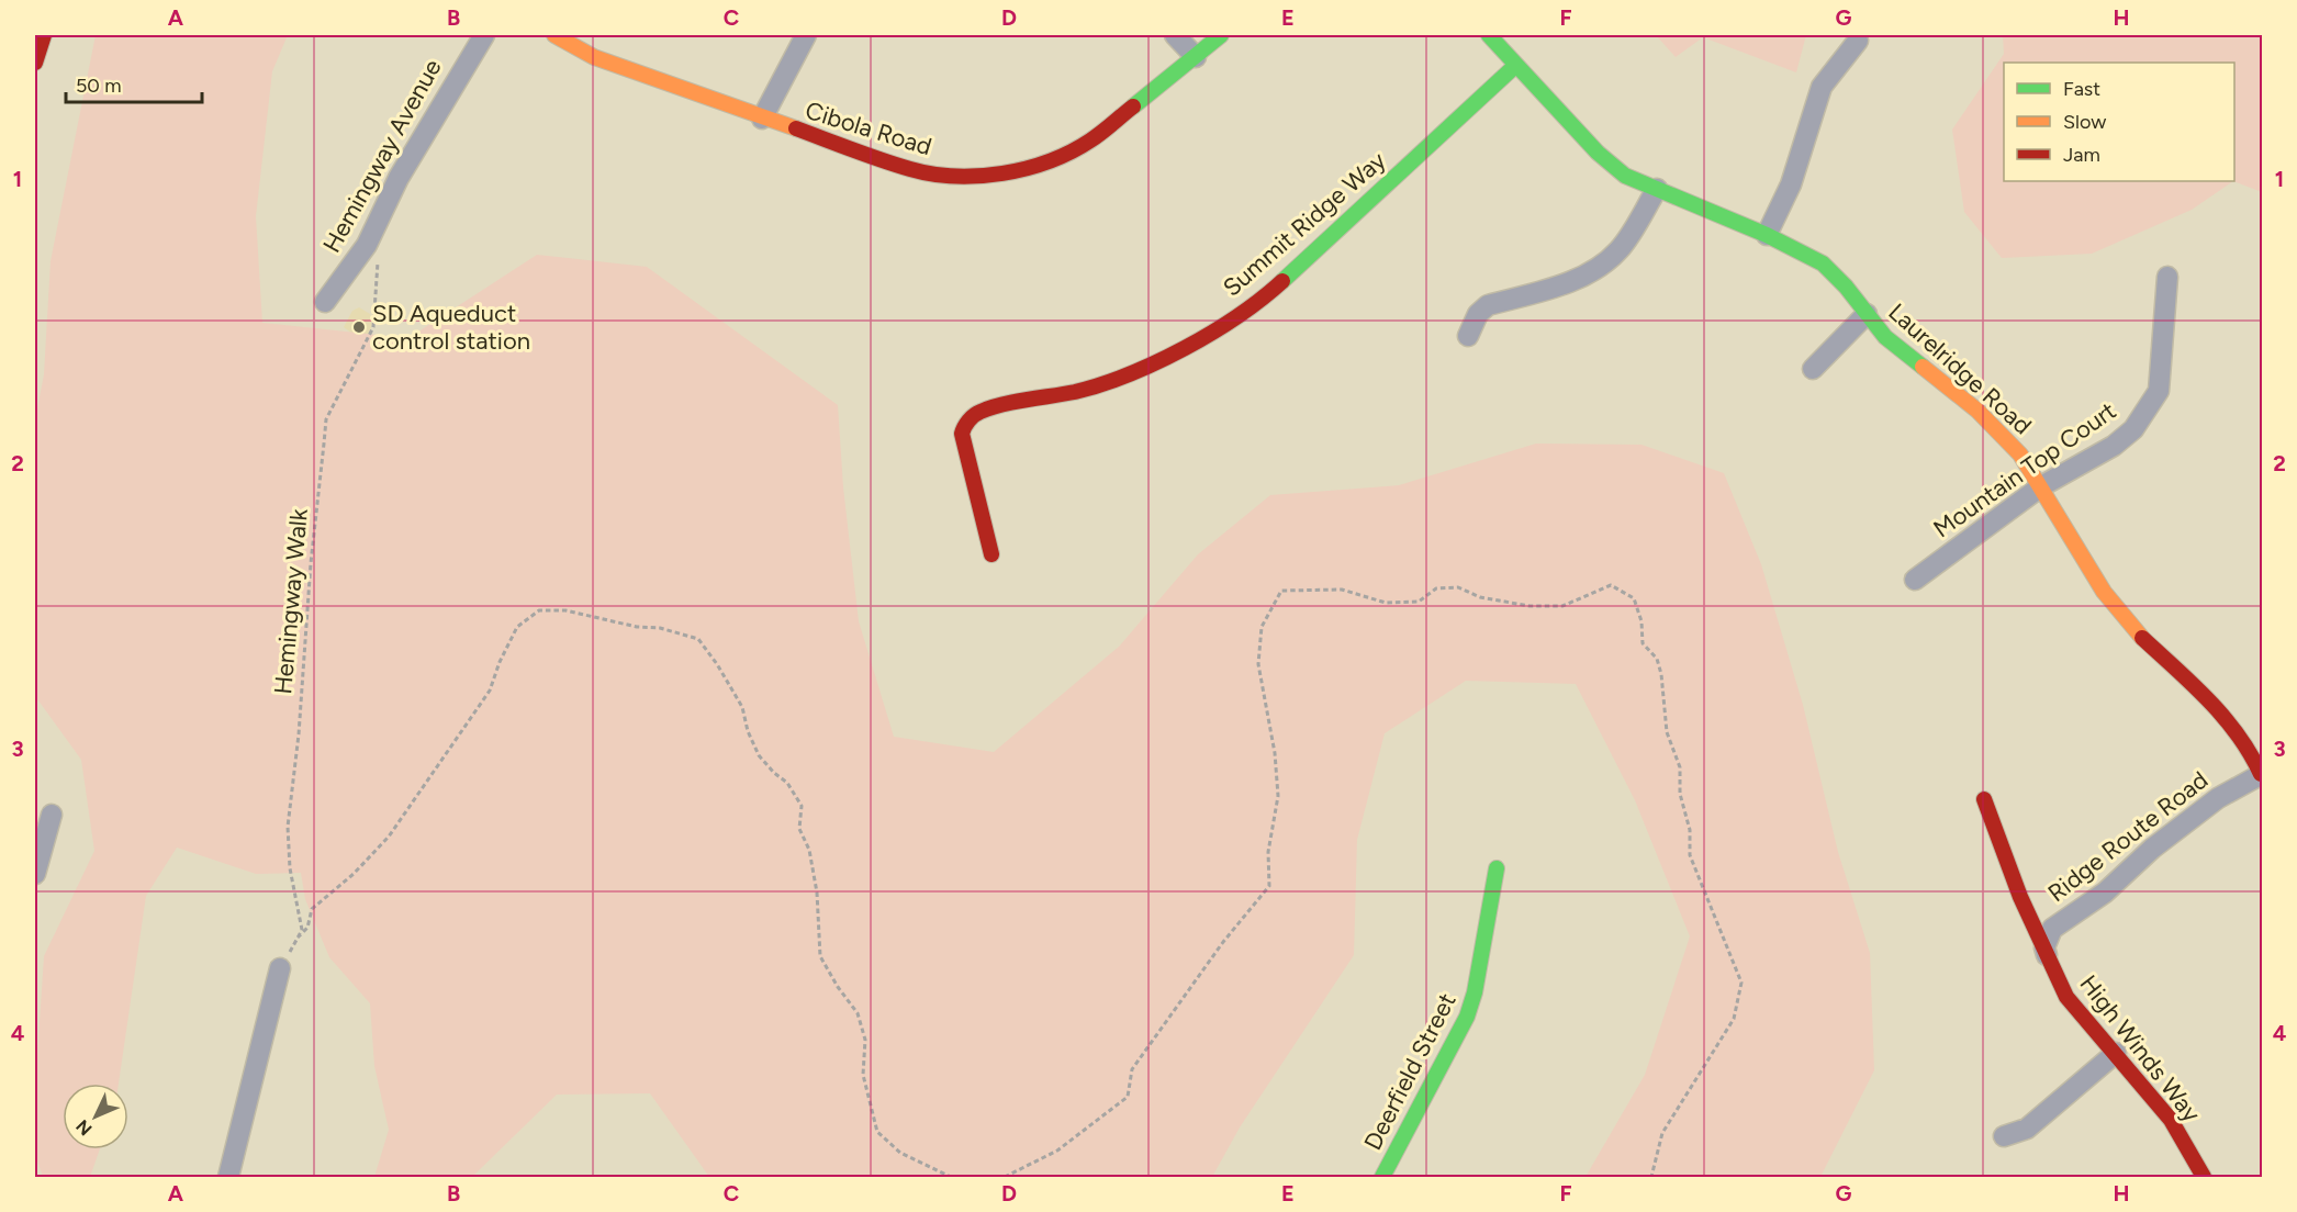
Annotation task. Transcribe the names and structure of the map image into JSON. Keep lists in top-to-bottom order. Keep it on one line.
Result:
{"streets":{"street":["Cibola Road","Hemingway Avenue","Summit Ridge Way","Laurelridge Road","Mountain Top Court","Ridge Route Road","High Winds Way","Deerfield Street"],"path":["Hemingway Walk"]},"crossings":[["Hemingway Avenue","Hemingway Walk"],["Summit Ridge Way","Laurelridge Road"],["Laurelridge Road","Mountain Top Court"],["Laurelridge Road","Ridge Route Road"],["Ridge Route Road","High Winds Way"]],"places":["SD Aqueduct control station"],"legend":["Fast","Slow","Jam"],"scale_bar":"50 m","north":"bottom left","grid":{"columns":["A","B","C","D","E","F","G","H"],"rows":["1","2","3","4"]}}
